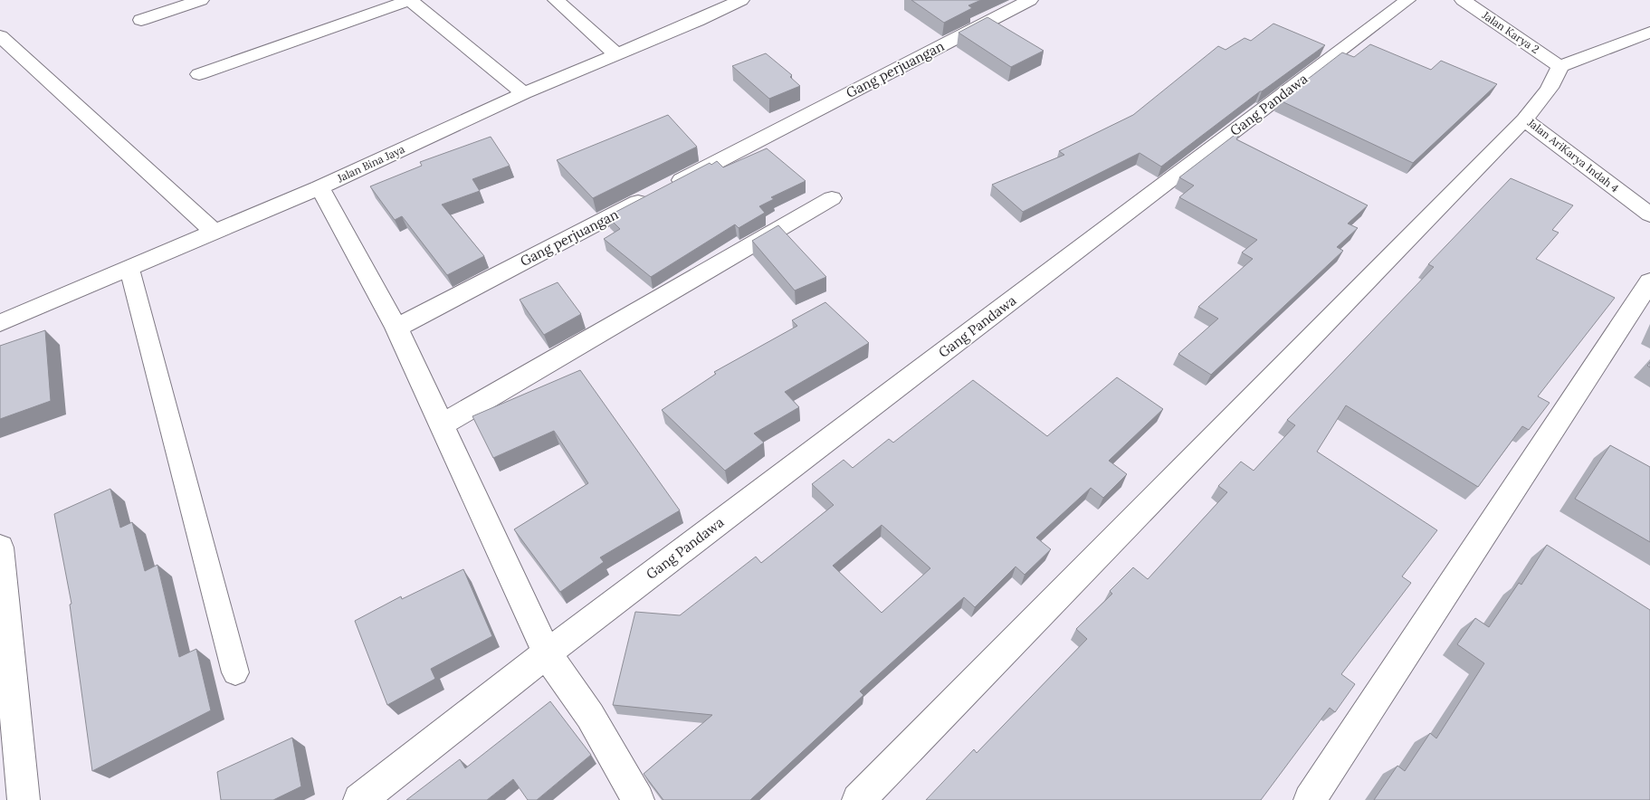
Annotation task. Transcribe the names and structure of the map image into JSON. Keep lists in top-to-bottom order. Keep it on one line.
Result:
{"streets":{"street":["Jalan Karya 2","Gang perjuangan","Gang Pandawa","Jalan AriKarya Indah 4","Jalan Bina Jaya"]},"crossings":[["Jalan Karya 2","Jalan AriKarya Indah 4"]]}
